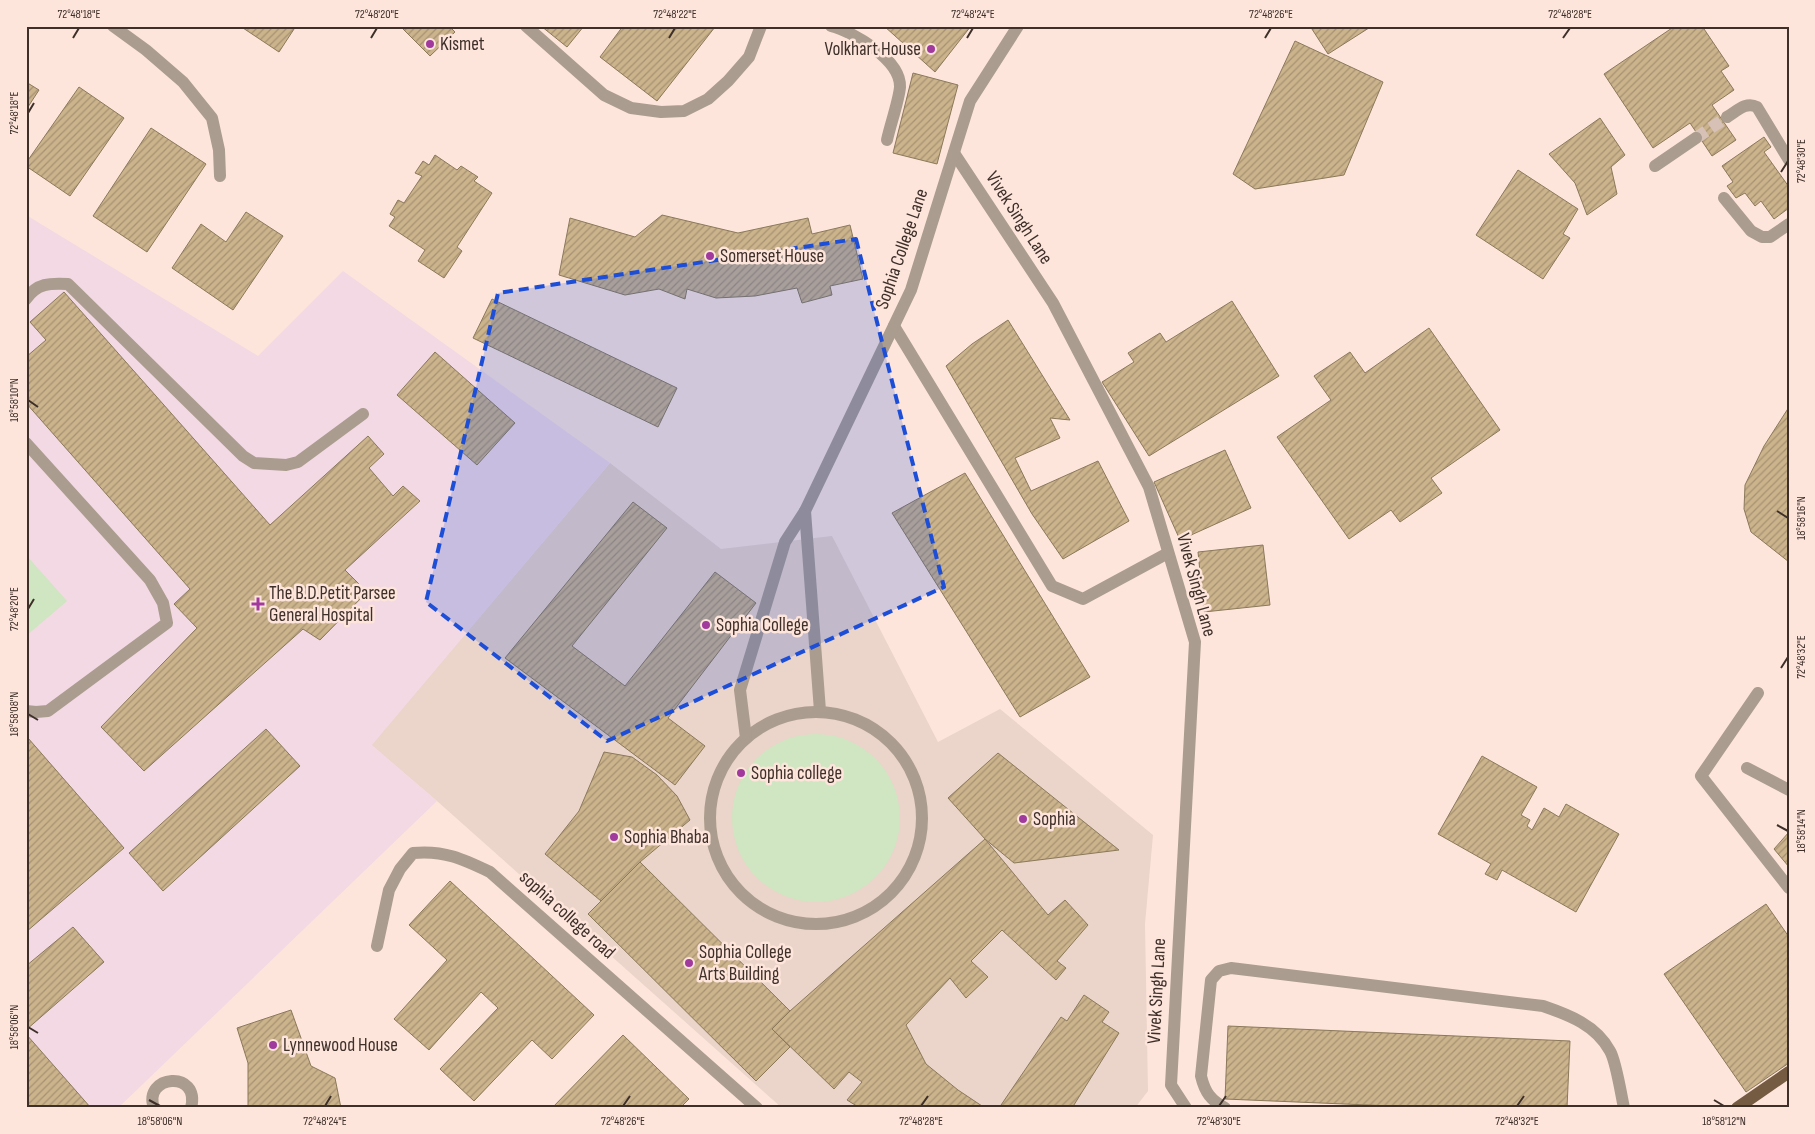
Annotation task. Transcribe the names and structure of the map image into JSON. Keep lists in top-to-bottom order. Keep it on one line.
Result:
{"streets":{"street":["Vivek Singh Lane","Sophia College Lane","sophia college road"]},"crossings":[["Vivek Singh Lane","Sophia College Lane"]],"places":{"other":["Kismet","Volkhart House","Somerset House","Sophia College","Sophia college","Sophia","Sophia Bhaba","Sophia College Arts Building","Lynnewood House"],"health":["The B.D.Petit Parsee General Hospital"]},"coordinates":["72°48'18\"E","72°48'20\"E","72°48'22\"E","72°48'24\"E","72°48'26\"E","72°48'28\"E","72°48'30\"E","18°58'10\"N","18°58'16\"N","72°48'32\"E","18°58'08\"N","18°58'14\"N","18°58'06\"N","18°58'12\"N"]}
